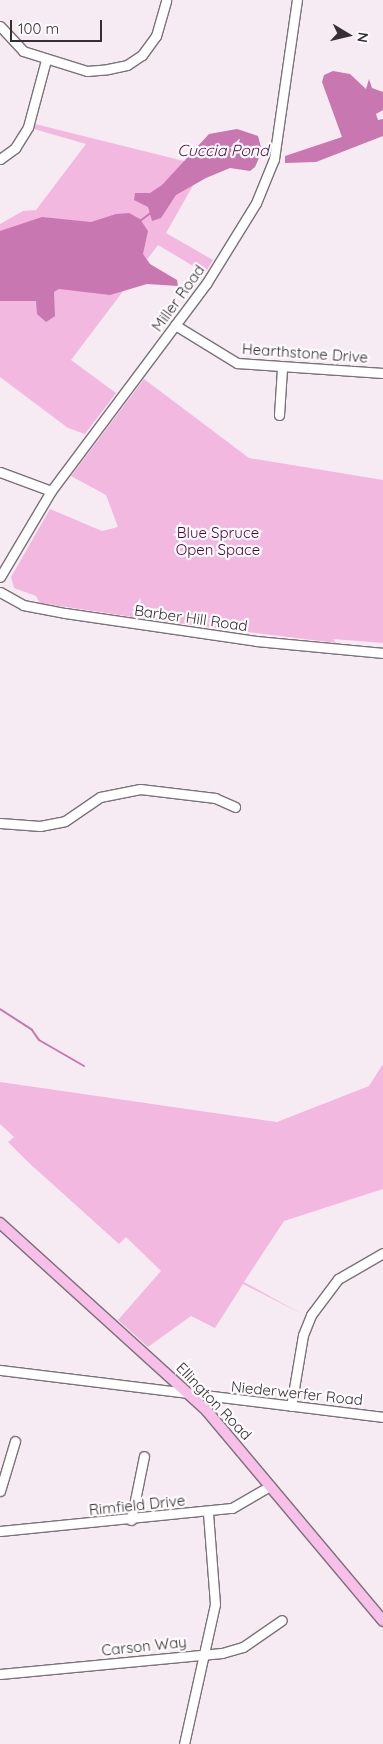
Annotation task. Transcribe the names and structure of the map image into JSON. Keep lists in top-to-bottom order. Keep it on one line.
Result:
{"streets":{"main road":["Ellington Road"],"street":["Miller Road","Hearthstone Drive","Barber Hill Road","Niederwerfer Road","Rimfield Drive","Carson Way"]},"crossings":[["Miller Road","Hearthstone Drive"],["Niederwerfer Road","Ellington Road"],["Ellington Road","Rimfield Drive"]],"water":["Cuccia Pond"],"parks":["Blue Spruce Open Space"],"scale_bar":"100 m","north":"right"}
